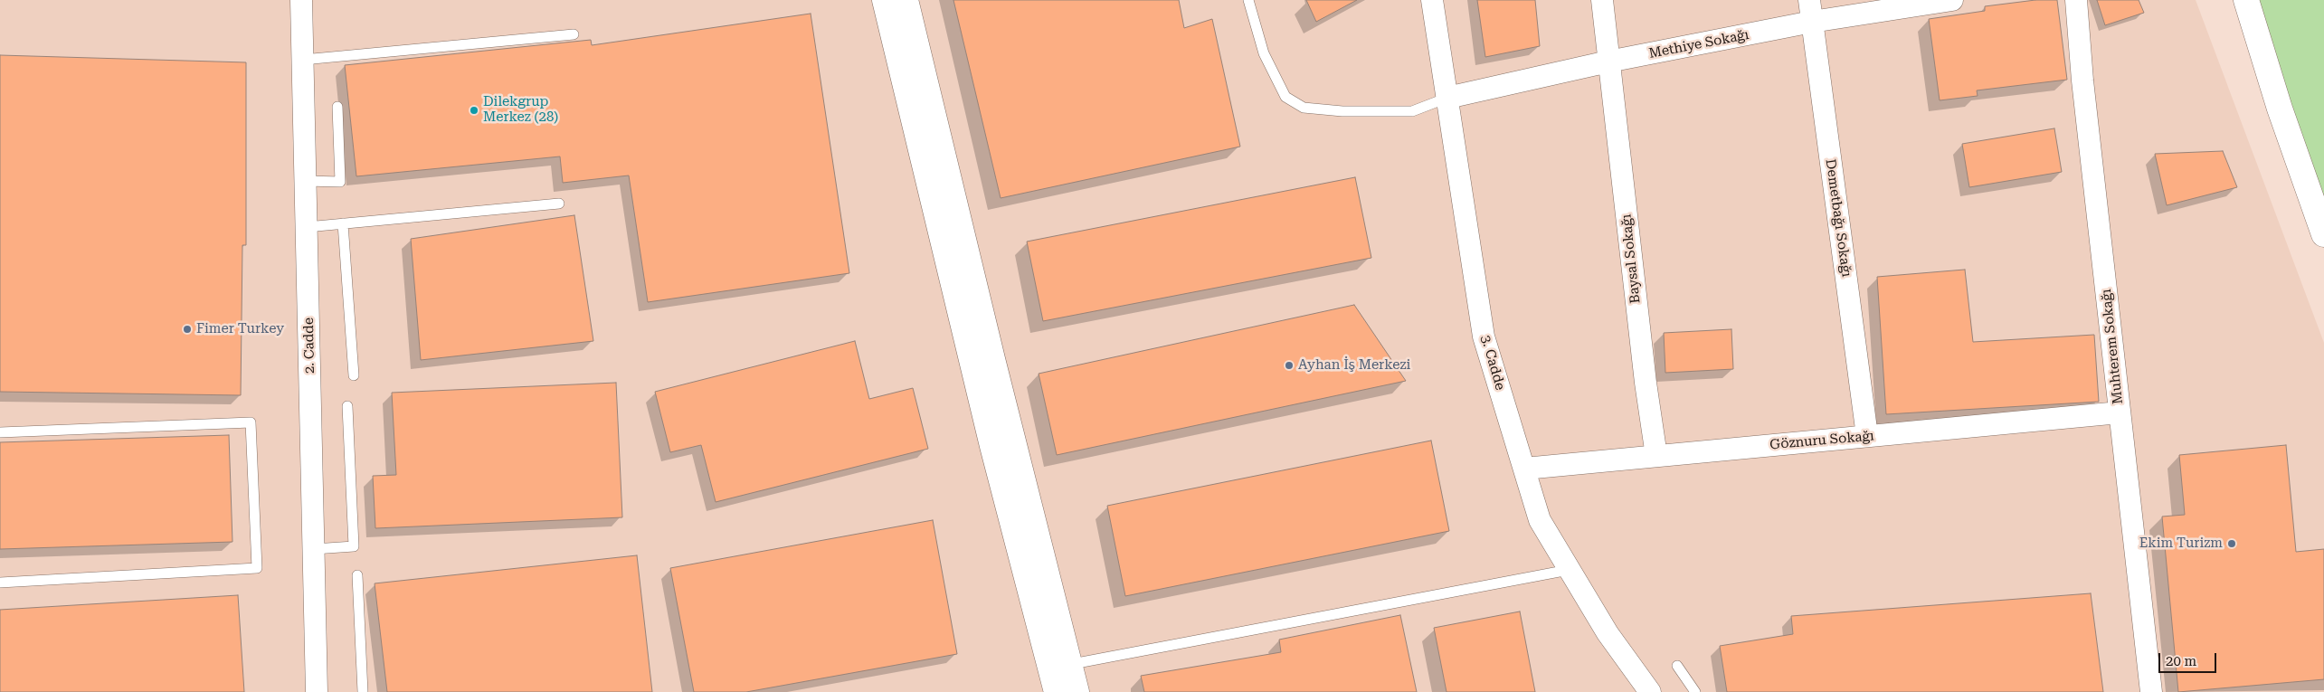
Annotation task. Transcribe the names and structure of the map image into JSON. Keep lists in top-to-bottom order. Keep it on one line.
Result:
{"streets":{"street":["Methiye Sokağı","Demetbağı Sokağı","Baysal Sokağı","2. Cadde","Muhterem Sokağı","3. Cadde","Göznuru Sokağı"]},"crossings":[["Methiye Sokağı","Demetbağı Sokağı"],["Methiye Sokağı","Baysal Sokağı"],["Methiye Sokağı","3. Cadde"],["Demetbağı Sokağı","Göznuru Sokağı"],["Baysal Sokağı","Göznuru Sokağı"],["Muhterem Sokağı","Göznuru Sokağı"],["3. Cadde","Göznuru Sokağı"]],"places":["Dilekgrup Merkez (28)","Fimer Turkey","Ayhan İş Merkezi","Ekim Turizm"],"scale_bar":"20 m"}
